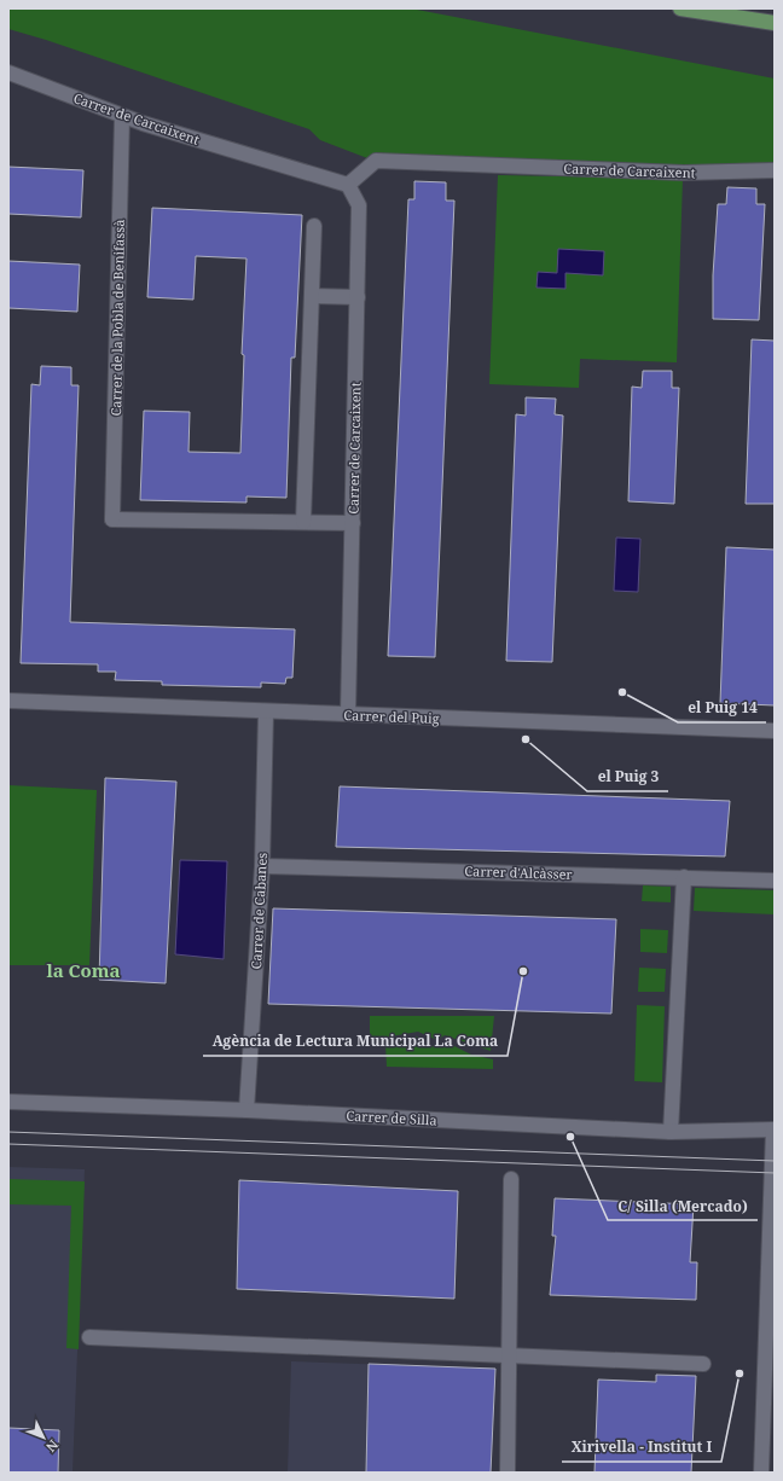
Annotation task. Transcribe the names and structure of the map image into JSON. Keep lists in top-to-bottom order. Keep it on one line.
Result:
{"streets":{"street":["Carrer de Carcaixent","Carrer de la Pobla de Benifassà","Carrer del Puig","Carrer d'Alcàsser","Carrer de Cabanes","Carrer de Silla"]},"crossings":[["Carrer de Carcaixent","Carrer de la Pobla de Benifassà"],["Carrer de Carcaixent","Carrer del Puig"],["Carrer del Puig","Carrer de Cabanes"],["Carrer d'Alcàsser","Carrer de Cabanes"],["Carrer de Cabanes","Carrer de Silla"]],"districts":["la Coma"],"places":["el Puig 14","el Puig 3","Agència de Lectura Municipal La Coma","C/ Silla (Mercado)","Xirivella - Institut I"],"north":"bottom right"}
